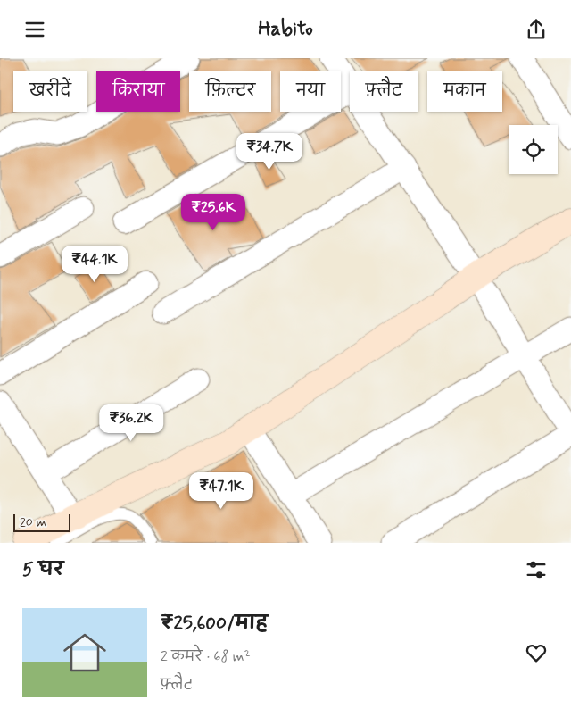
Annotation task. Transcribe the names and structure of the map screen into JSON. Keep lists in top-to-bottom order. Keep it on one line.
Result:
{"scale_bar":"20 m","page":{"header":"Habito","chip":["खरीदें","किराया","फ़िल्टर","नया","फ़्लैट","मकान"],"price":["₹34.7K","₹25.6K","₹44.1K","₹36.2K","₹47.1K"],"scale":"20 m","heading":"5 घर","list":[{"name":"₹25,600/माह","note":"2 कमरे · 68 m² · फ़्लैट"}]}}
